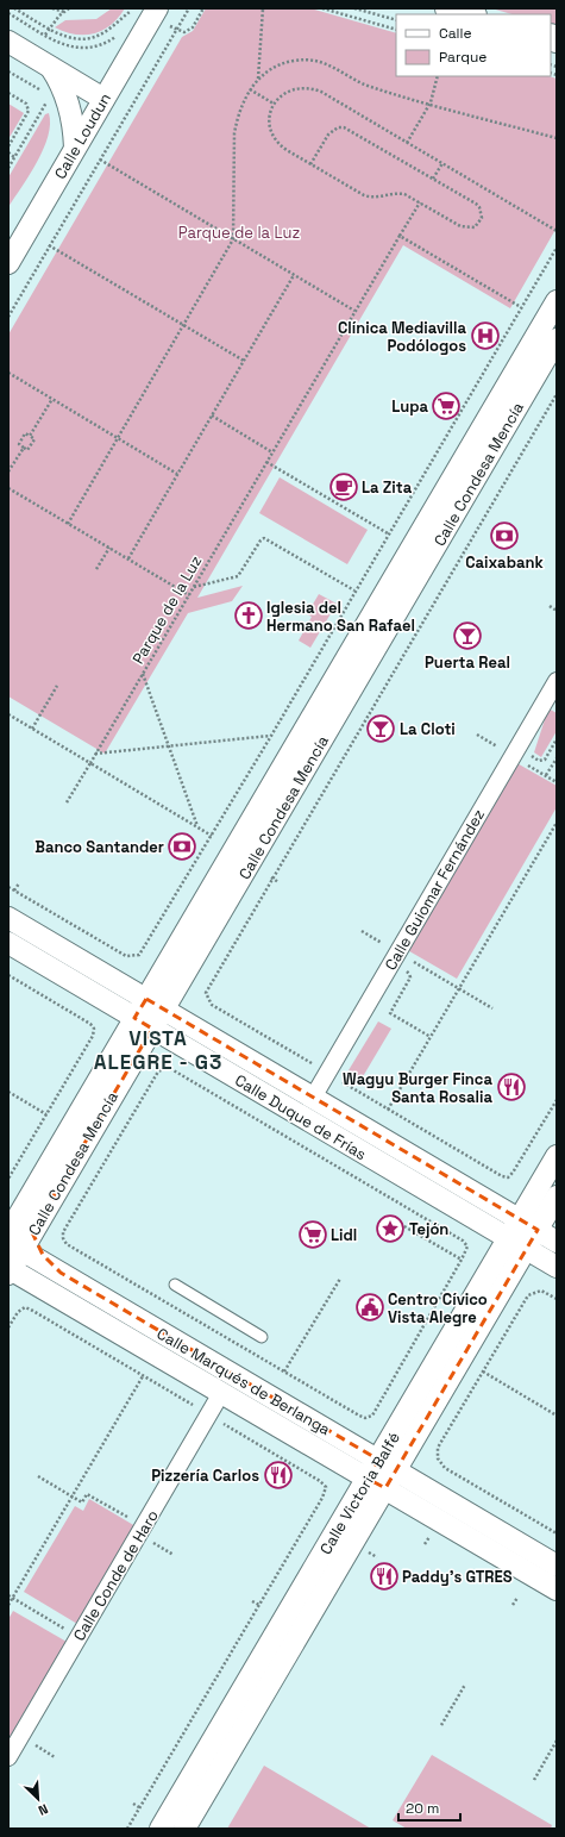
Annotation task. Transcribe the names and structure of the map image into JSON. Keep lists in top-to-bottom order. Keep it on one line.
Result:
{"streets":{"street":["Calle Loudun","Calle Condesa Mencía","Calle Guiomar Fernández","Calle Duque de Frías","Calle Marqués de Berlanga","Calle Victoria Balfé","Calle Conde de Haro"],"path":["Parque de la Luz"]},"crossings":[["Calle Condesa Mencía","Calle Duque de Frías"],["Calle Condesa Mencía","Calle Marqués de Berlanga"],["Calle Guiomar Fernández","Calle Duque de Frías"],["Calle Duque de Frías","Calle Victoria Balfé"],["Calle Marqués de Berlanga","Calle Victoria Balfé"],["Calle Marqués de Berlanga","Calle Conde de Haro"]],"districts":["VISTA ALEGRE - G3"],"parks":["Parque de la Luz"],"places":{"hospital":["Clínica Mediavilla Podólogos"],"supermarket":["Lupa","Lidl"],"cafe":["La Zita"],"bank":["Caixabank","Banco Santander"],"church":["Iglesia del Hermano San Rafael"],"bar":["Puerta Real","La Cloti"],"restaurant":["Wagyu Burger Finca Santa Rosalia","Pizzería Carlos","Paddy's GTRES"],"place":["Tejón"],"public building":["Centro Cívico Vista Alegre"]},"legend":["Calle","Parque"],"scale_bar":"20 m","north":"bottom right"}
